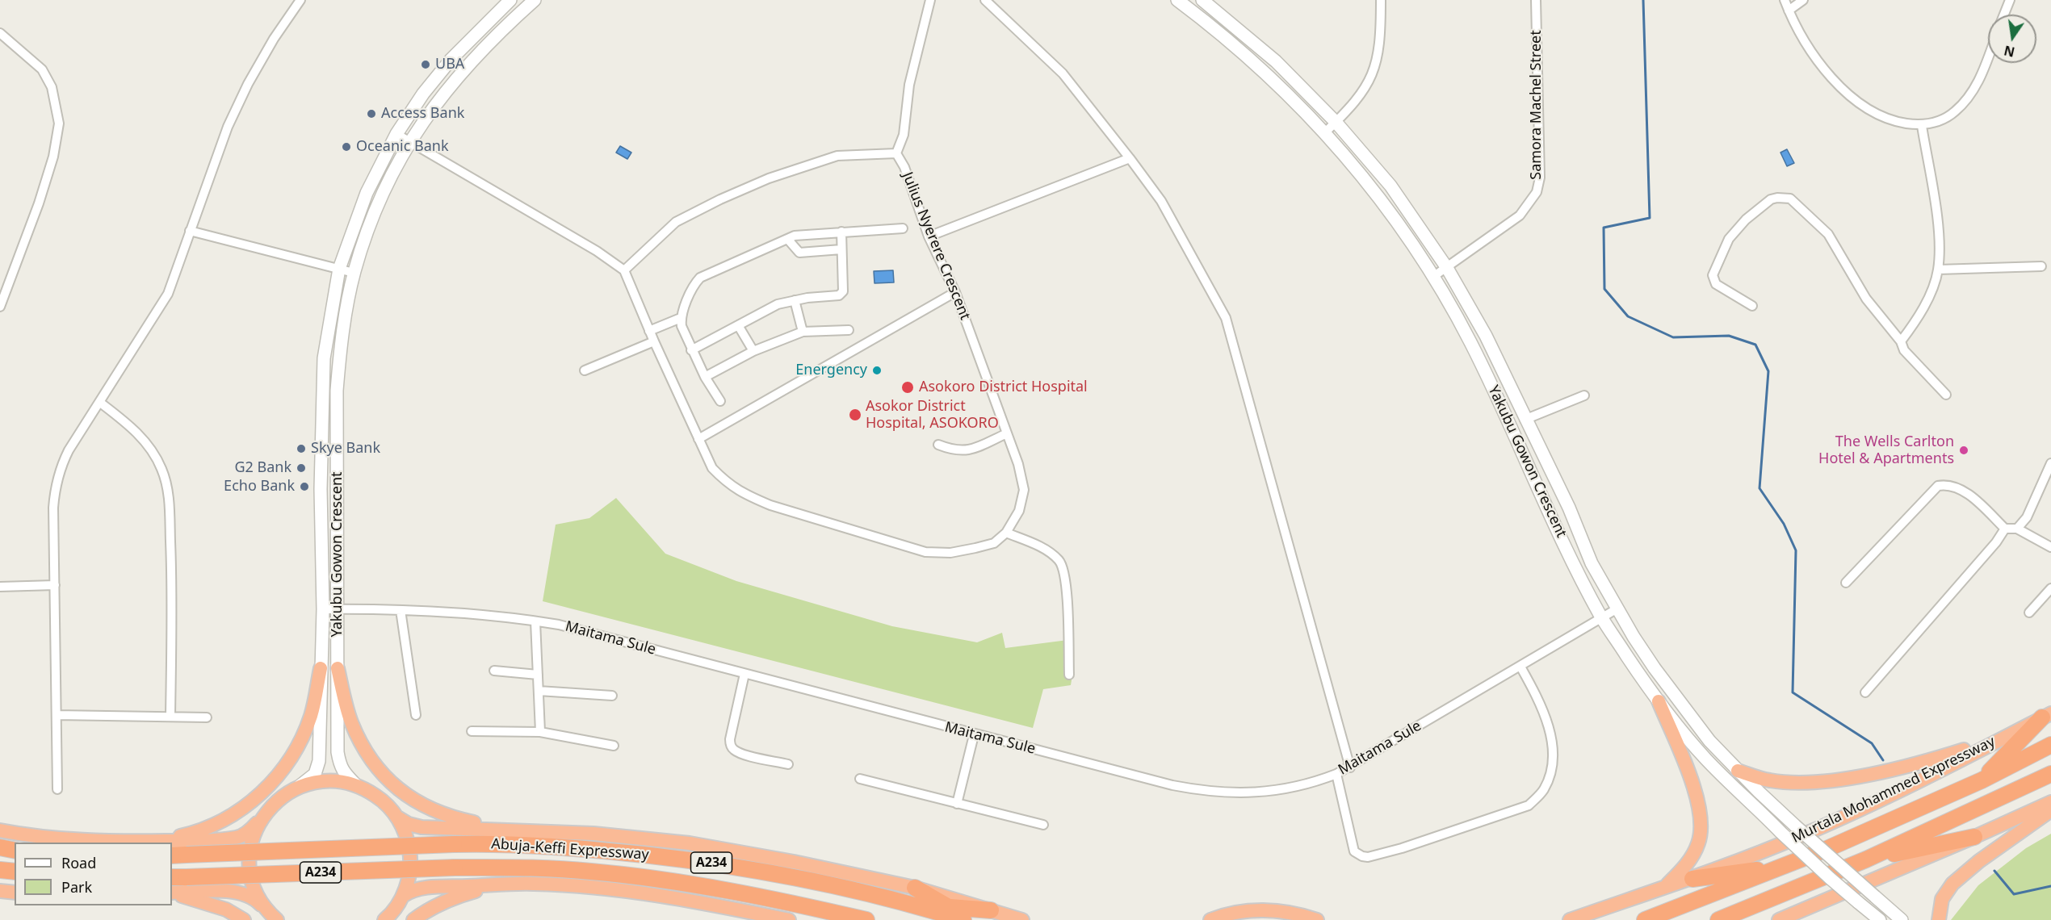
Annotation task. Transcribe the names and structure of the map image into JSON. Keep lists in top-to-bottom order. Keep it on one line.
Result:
{"streets":{"highway":["Murtala Mohammed Expressway","Abuja-Keffi Expressway","A234"],"main road":["Yakubu Gowon Crescent"],"street":["Samora Machel Street","Julius Nyerere Crescent","Maitama Sule"]},"crossings":[["Samora Machel Street","Yakubu Gowon Crescent"],["Yakubu Gowon Crescent","Maitama Sule"]],"places":["UBA","Access Bank","Oceanic Bank","Energency","Asokoro District Hospital","Asokor District Hospital, ASOKORO","Skye Bank","The Wells Carlton Hotel & Apartments","G2 Bank","Echo Bank"],"legend":["Road","Park"],"north":"bottom"}
